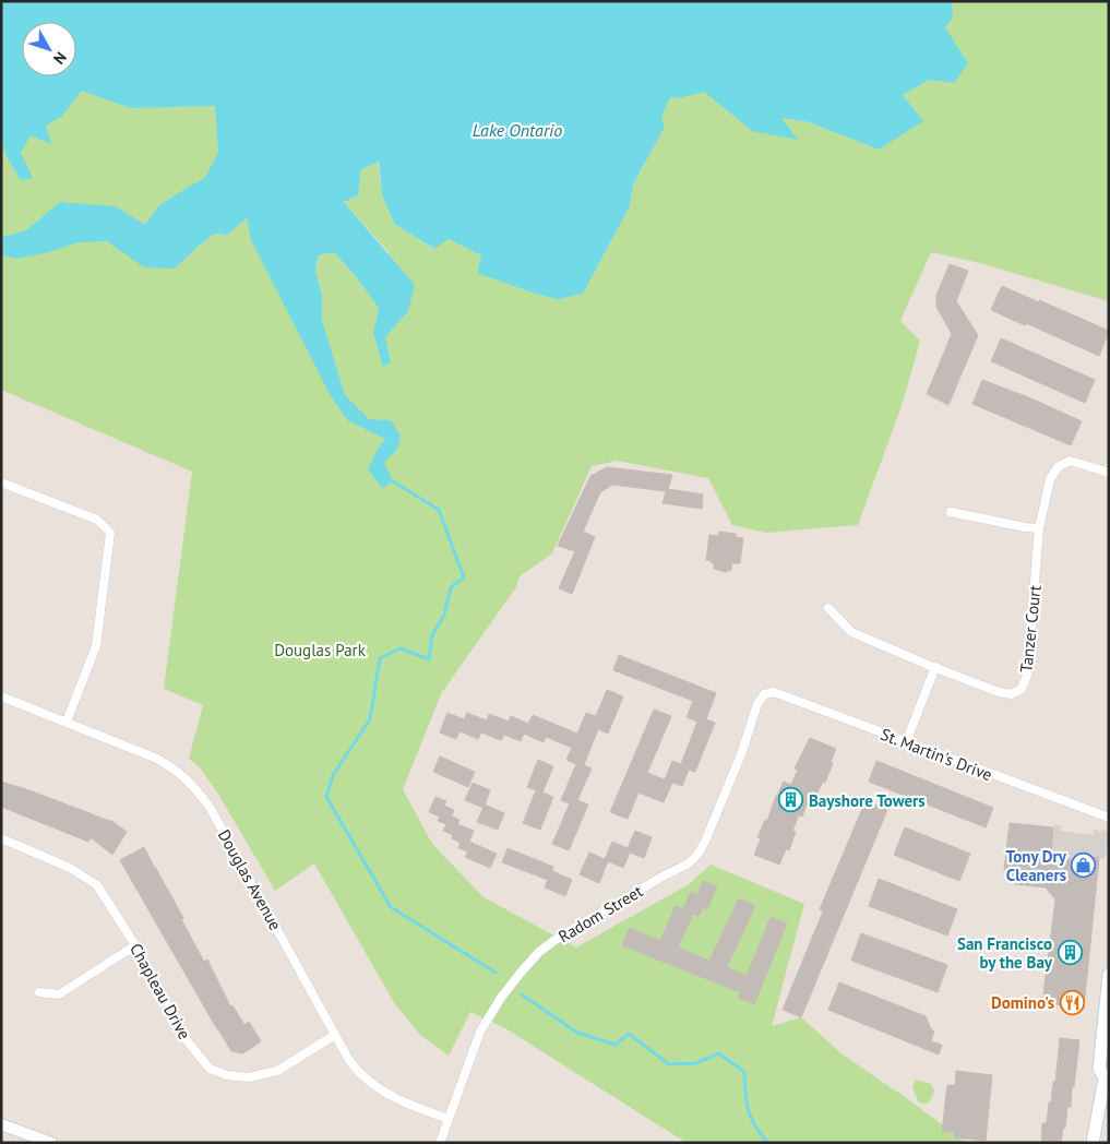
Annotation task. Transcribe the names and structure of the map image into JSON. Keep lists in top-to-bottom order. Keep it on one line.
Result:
{"streets":{"street":["Tanzer Court","St. Martin's Drive","Douglas Avenue","Radom Street","Chapleau Drive"]},"crossings":[["St. Martin's Drive","Radom Street"],["Douglas Avenue","Radom Street"],["Douglas Avenue","Chapleau Drive"]],"water":["Lake Ontario"],"parks":["Douglas Park"],"places":{"building":["Bayshore Towers","San Francisco by the Bay"],"shop":["Tony Dry Cleaners"],"restaurant":["Domino's"]},"north":"bottom right"}
